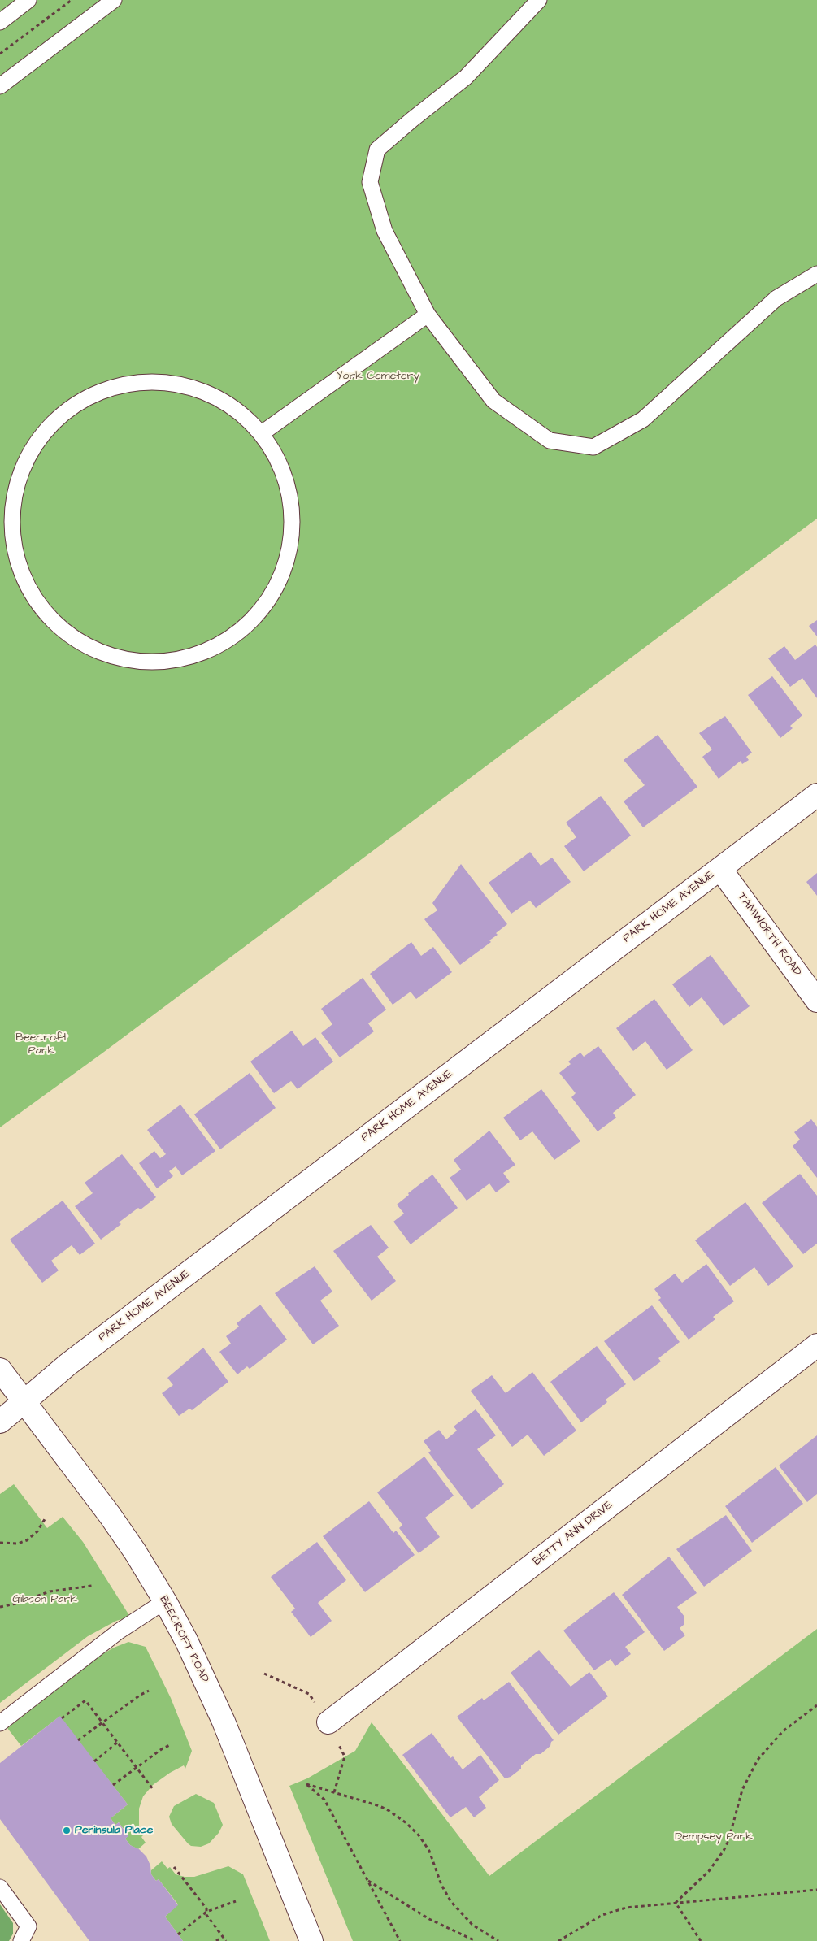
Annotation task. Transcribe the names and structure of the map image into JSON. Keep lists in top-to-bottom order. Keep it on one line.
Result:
{"streets":{"street":["PARK HOME AVENUE","TAMWORTH ROAD","BETTY ANN DRIVE","BEECROFT ROAD"]},"crossings":[["PARK HOME AVENUE","TAMWORTH ROAD"],["PARK HOME AVENUE","BEECROFT ROAD"]],"parks":["York Cemetery","Beecroft Park","Gibson Park","Dempsey Park"],"places":["Peninsula Place"]}
